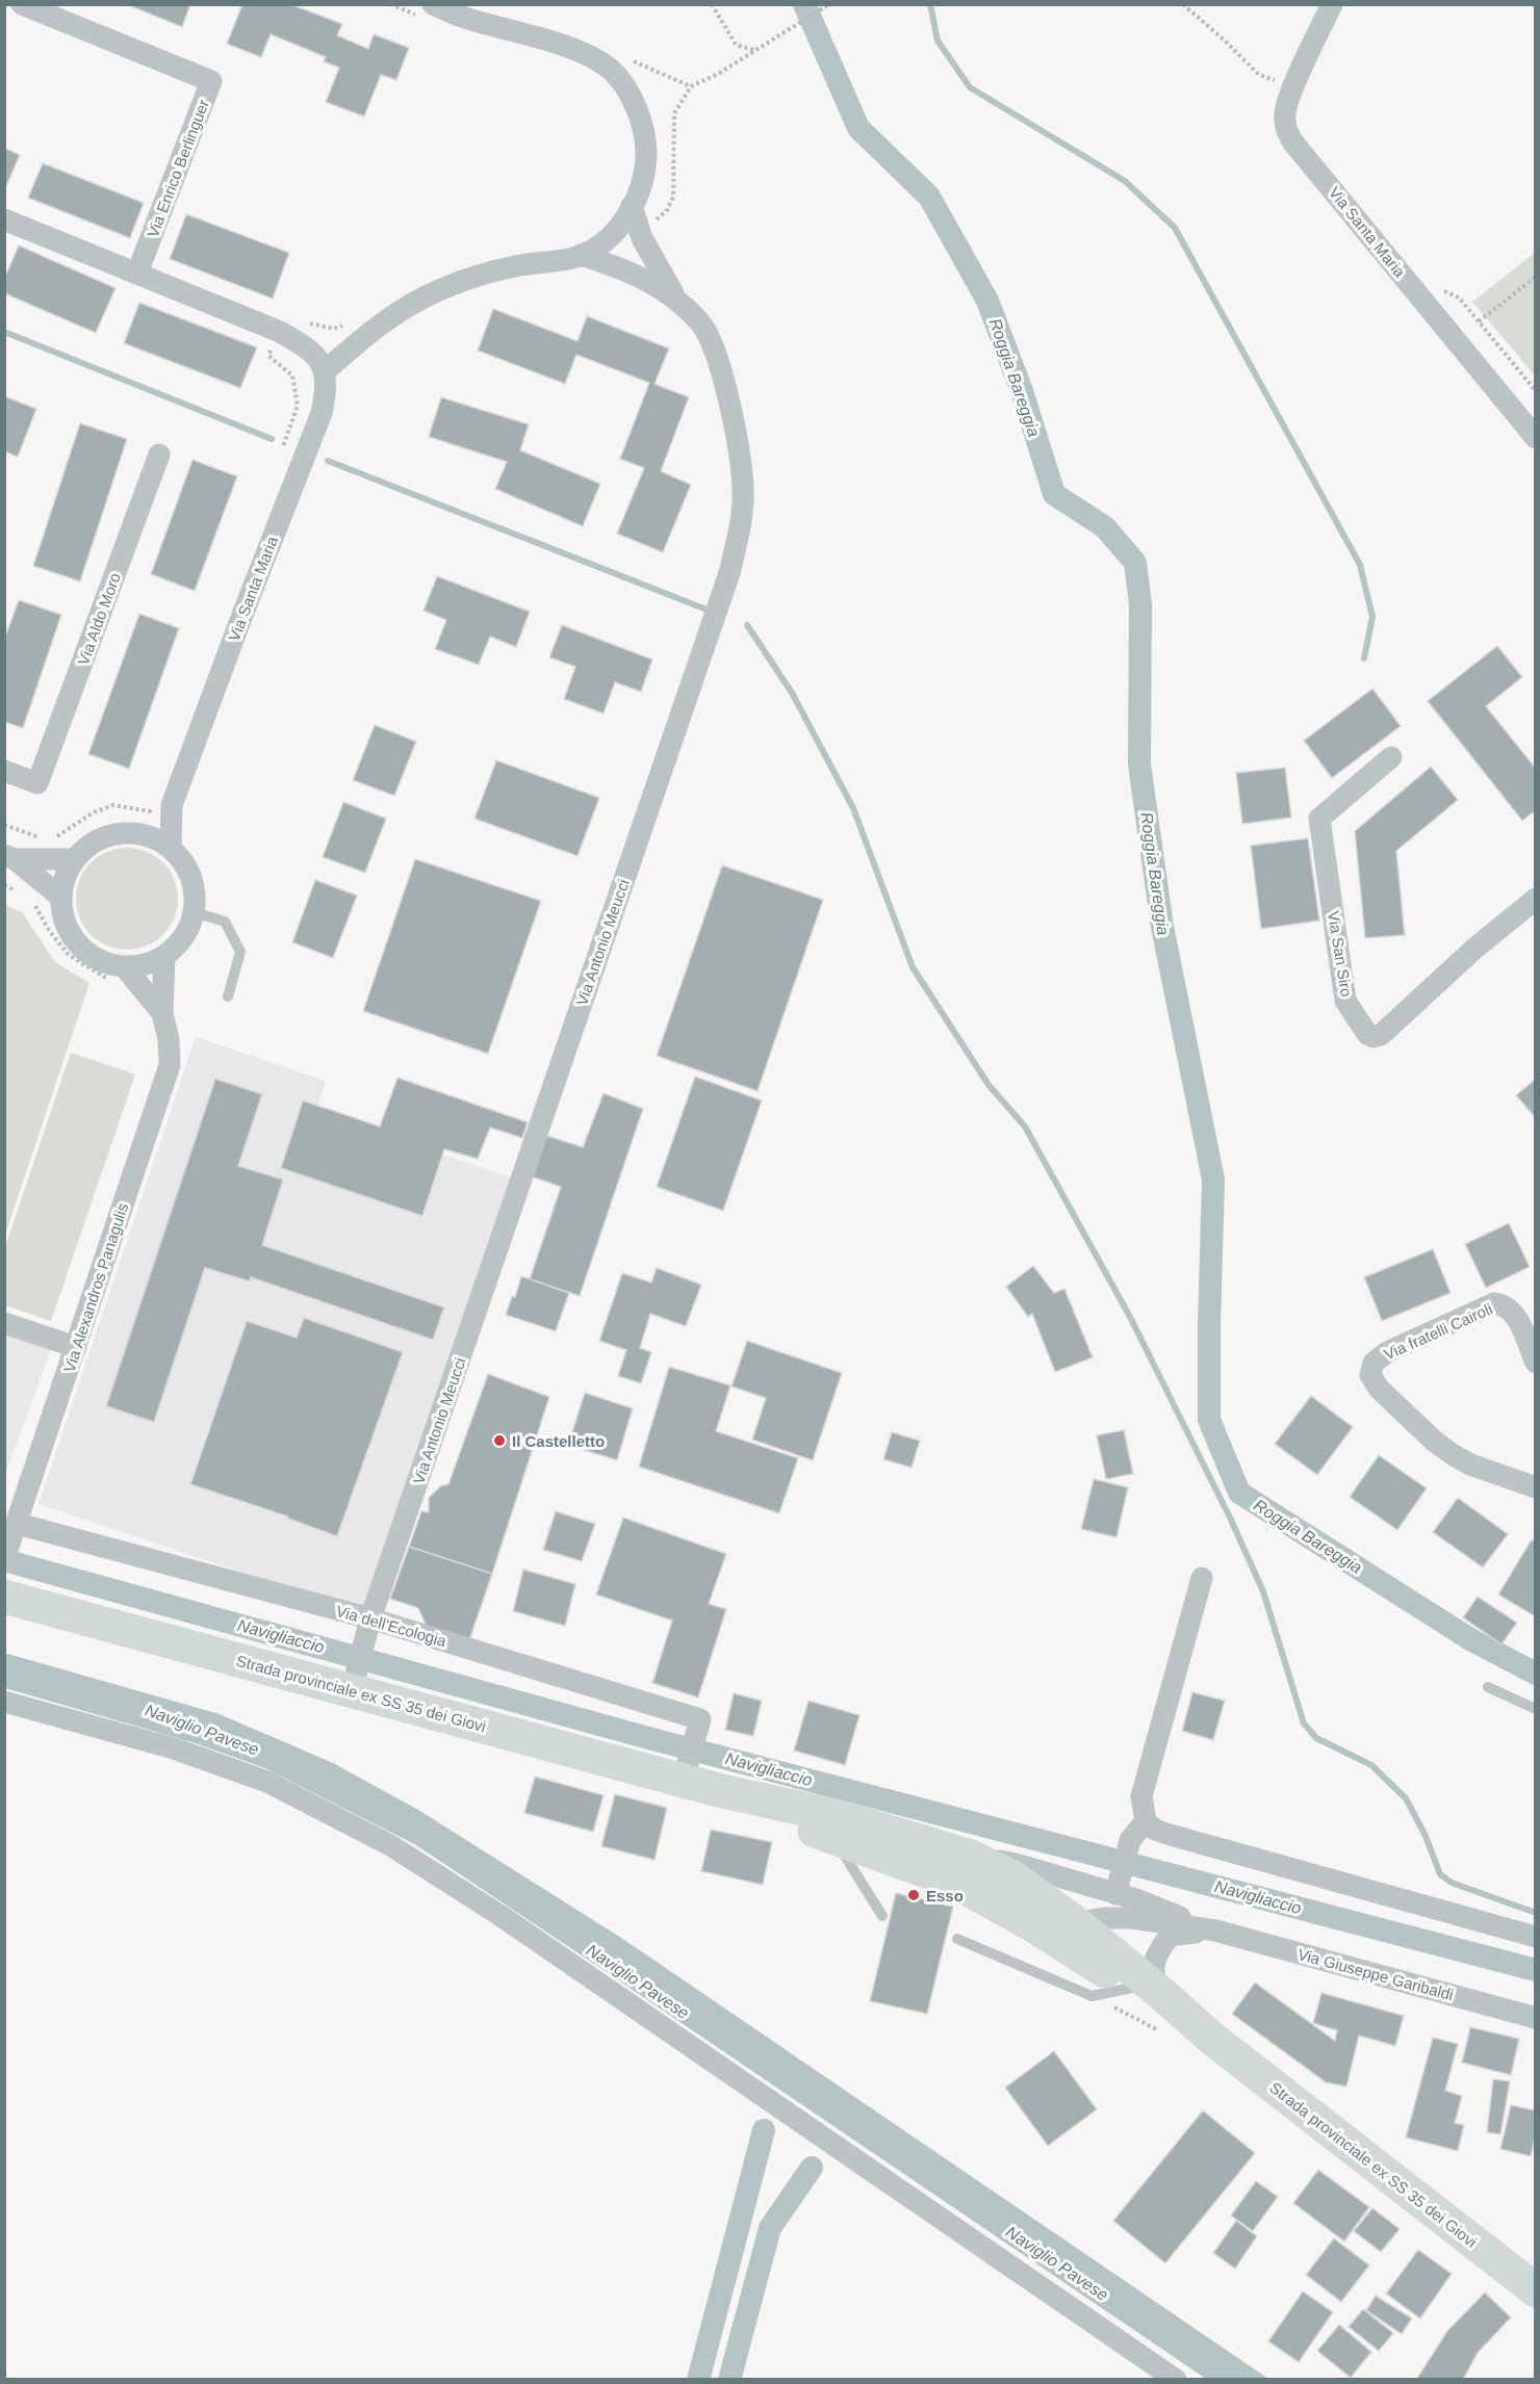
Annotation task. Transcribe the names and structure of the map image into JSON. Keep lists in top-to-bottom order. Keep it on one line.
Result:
{"streets":{"main road":["Strada provinciale ex SS 35 dei Giovi"],"street":["Via Enrico Berlinguer","Via Santa Maria","Via Aldo Moro","Via Antonio Meucci","Via San Siro","Via Alexandros Panagulis","Via fratelli Cairoli","Via dell'Ecologia","Via Giuseppe Garibaldi"]},"crossings":[["Via Santa Maria","Via Alexandros Panagulis"],["Via Antonio Meucci","Via dell'Ecologia"],["Via Antonio Meucci","Strada provinciale ex SS 35 dei Giovi"],["Via Alexandros Panagulis","Via dell'Ecologia"],["Via dell'Ecologia","Strada provinciale ex SS 35 dei Giovi"]],"water":["Roggia Bareggia","Navigliaccio","Naviglio Pavese"],"places":["Il Castelletto","Esso"]}
